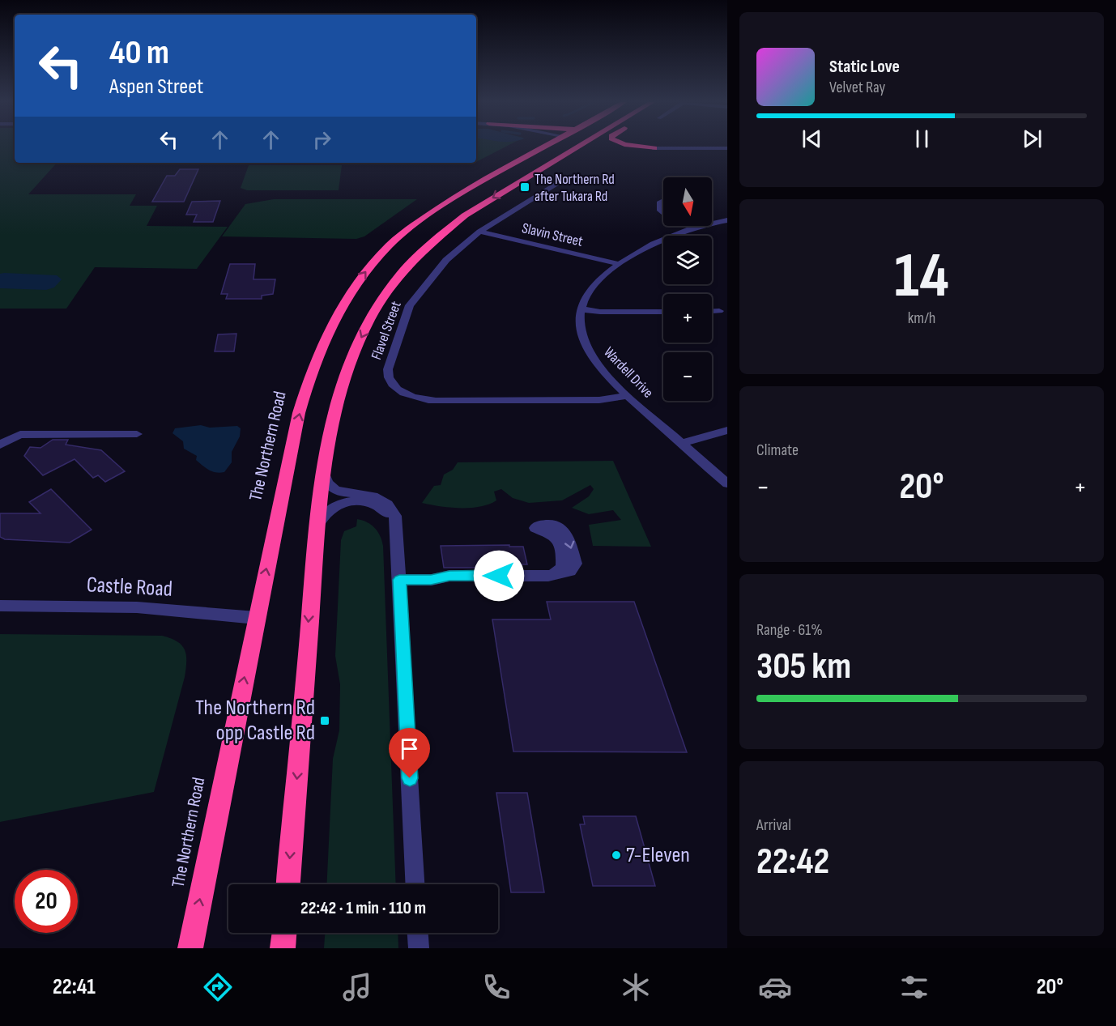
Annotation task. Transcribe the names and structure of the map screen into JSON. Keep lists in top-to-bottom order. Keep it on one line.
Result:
{"streets":{"highway":["The Northern Road"],"street":["Slavin Street","Flavel Street","Wardell Drive","Castle Road"]},"crossings":[["Slavin Street","Flavel Street"],["Flavel Street","Wardell Drive"],["The Northern Road","Castle Road"]],"places":{"transit":["The Northern Rd after Tukara Rd","The Northern Rd opp Castle Rd"],"other":["7-Eleven"]},"north":"bottom","page":{"turn":["40 m","Aspen Street"],"song":["Static Love","Velvet Ray"],"map_buttons":["+","−"],"tile":[["14","km/h"],"Climate",["Range · 61%","305 km"],["Arrival","22:42"]],"heat":["−","20°","+"],"limit":"20","trip":"22:42 · 1 min · 110 m","tabs":["22:41","20°"]}}
